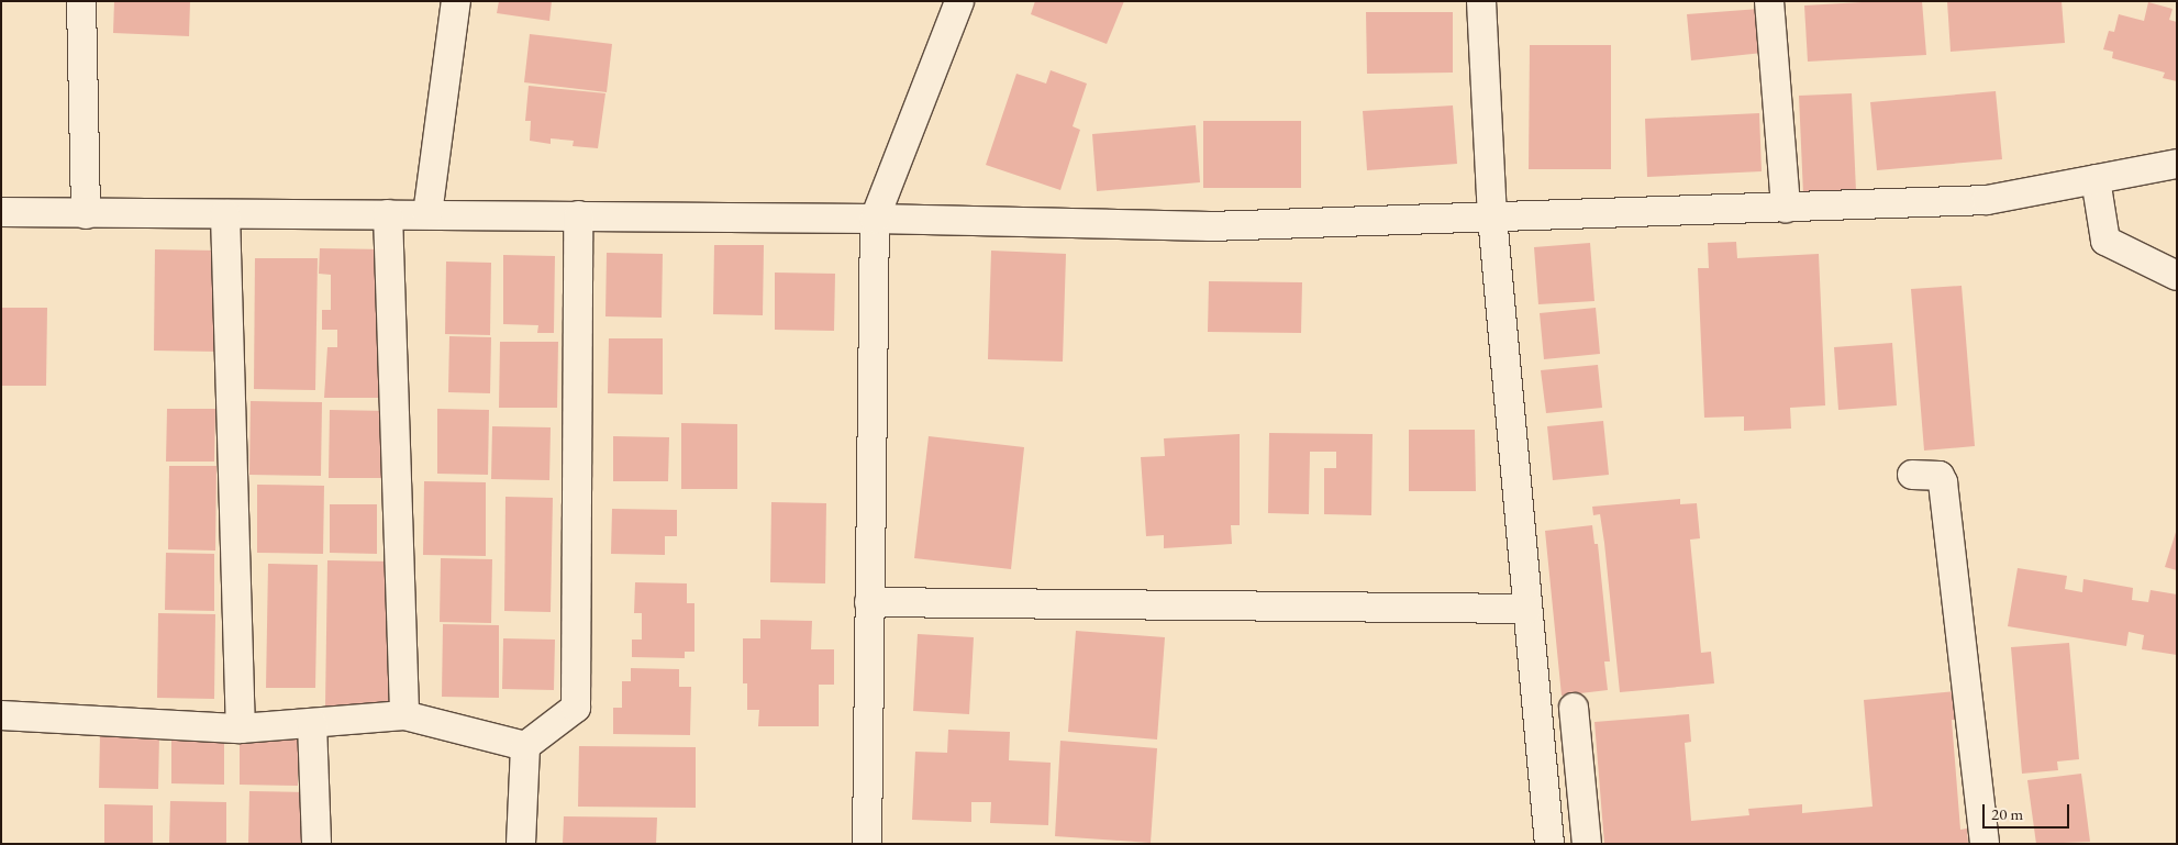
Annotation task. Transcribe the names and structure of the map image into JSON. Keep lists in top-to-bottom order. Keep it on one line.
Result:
{"scale_bar":"20 m"}
